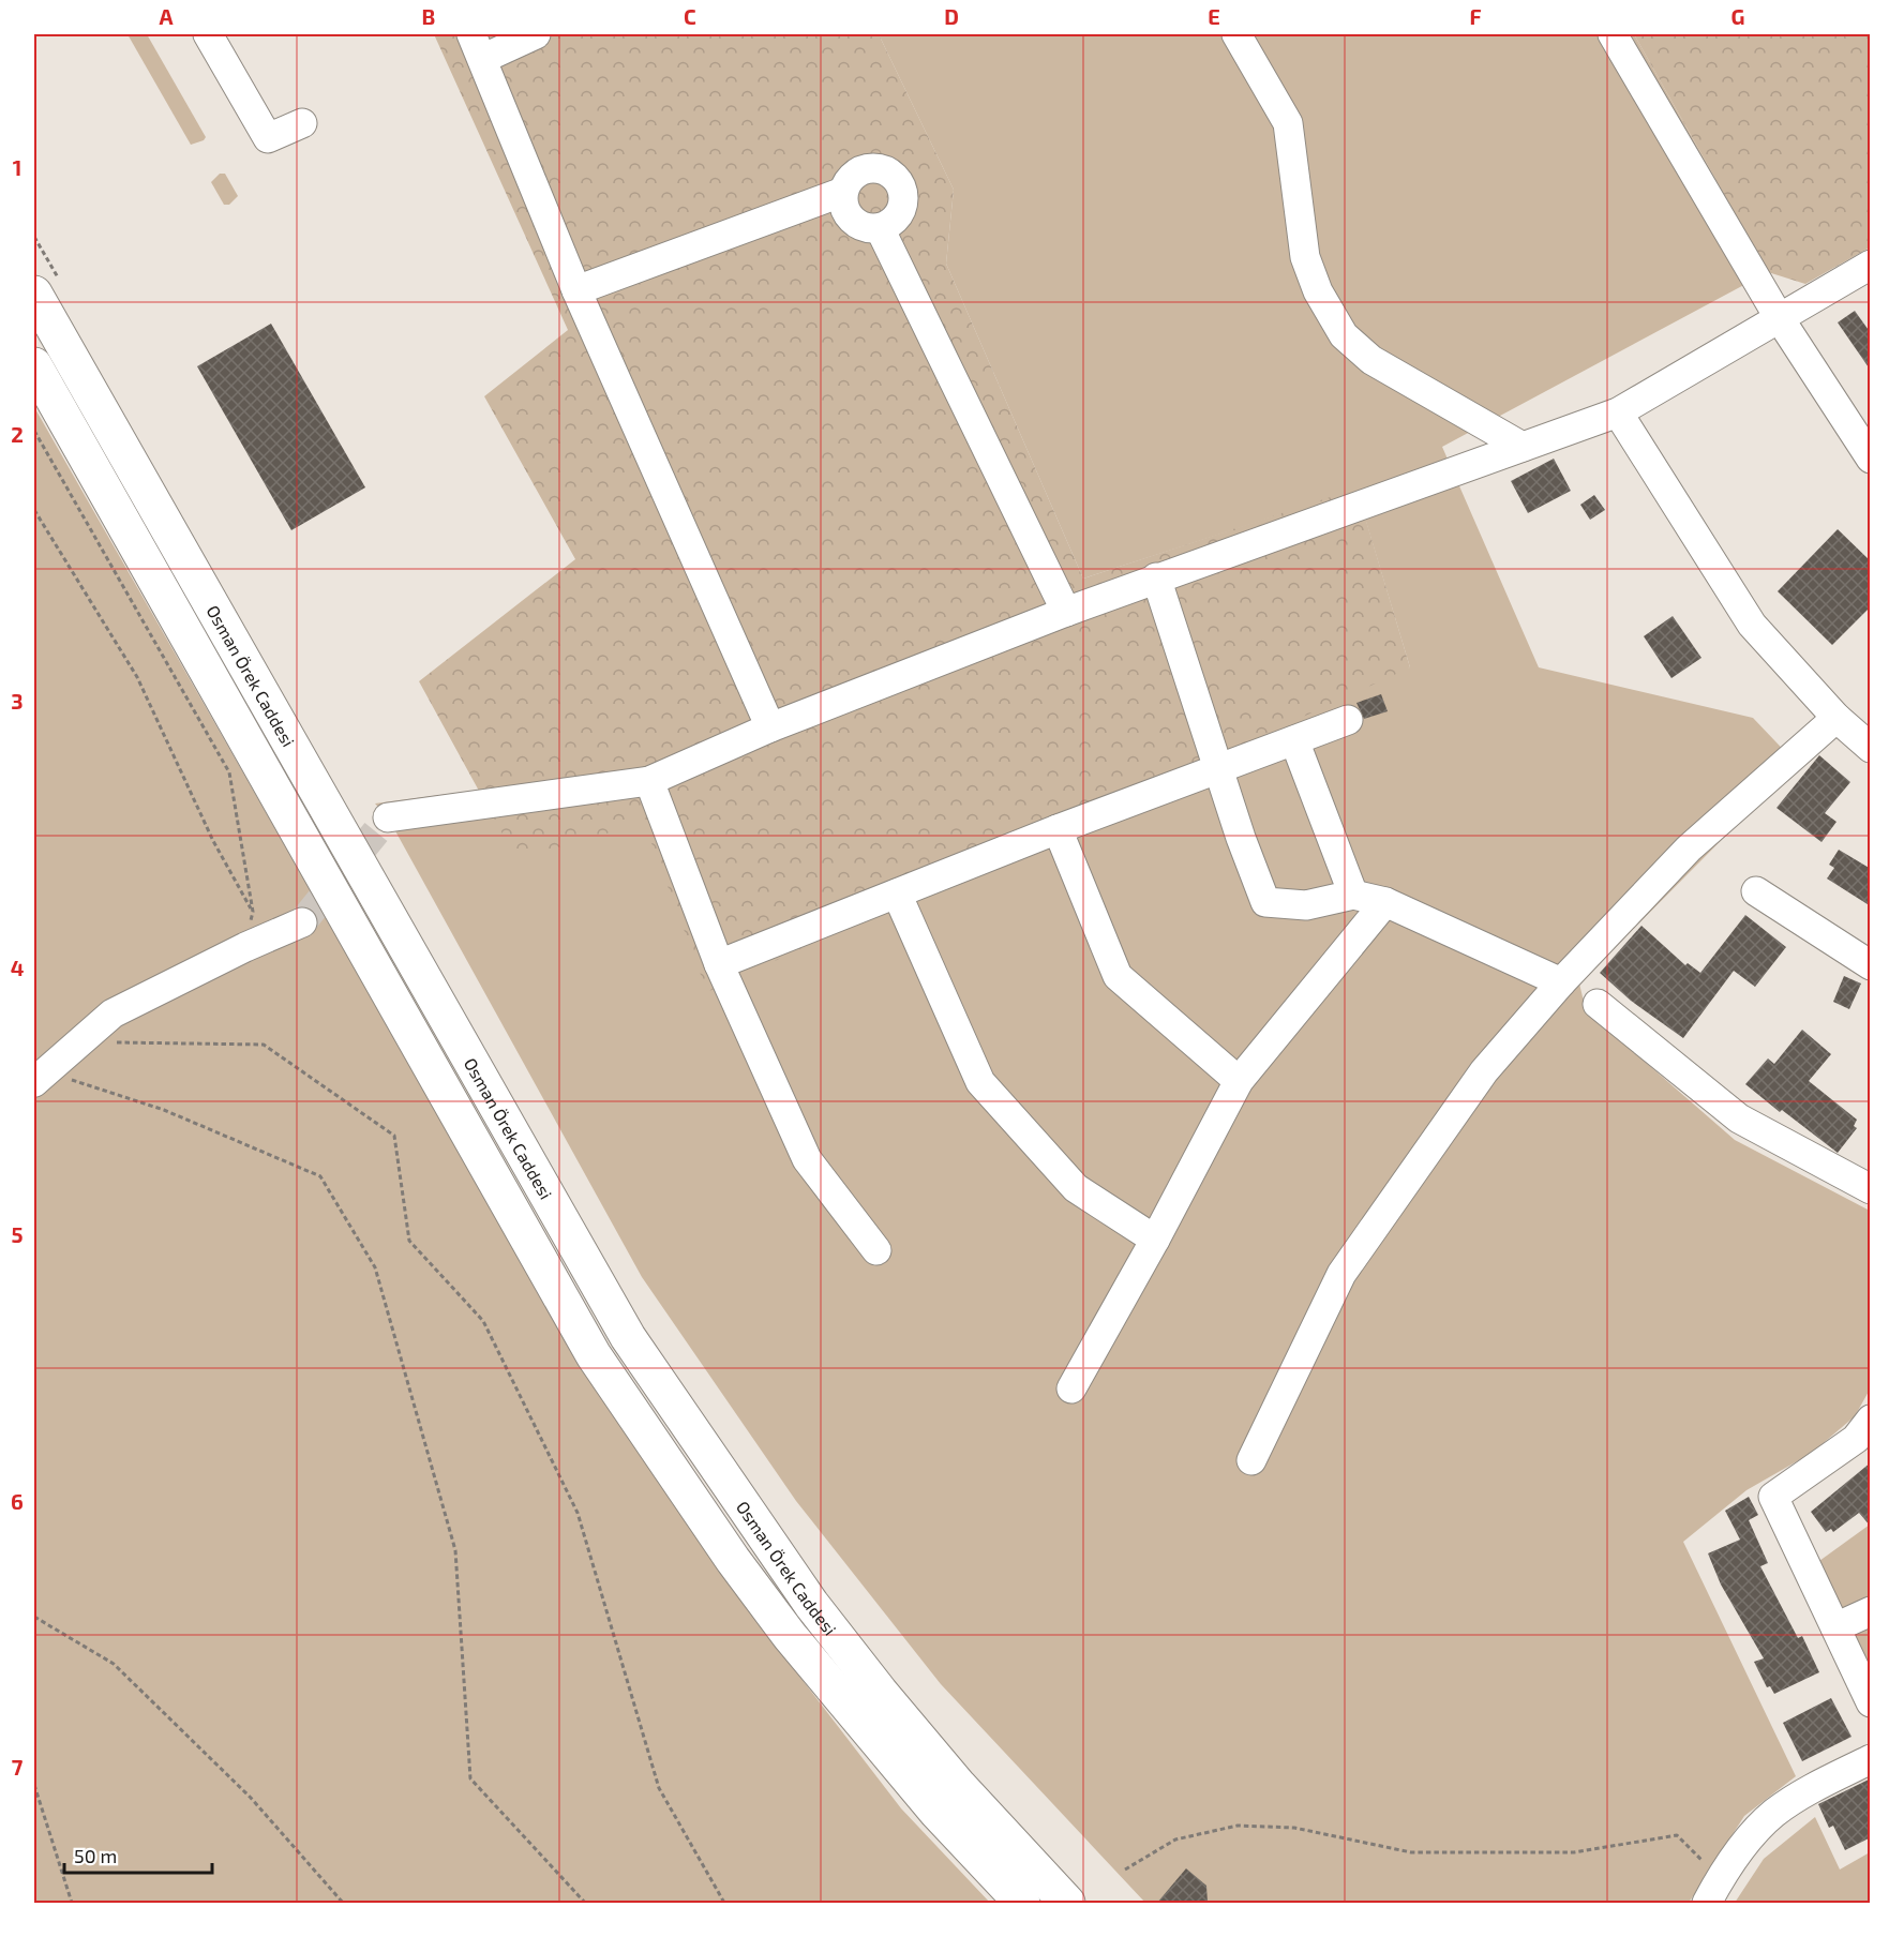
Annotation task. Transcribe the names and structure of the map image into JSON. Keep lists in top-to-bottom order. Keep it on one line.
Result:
{"streets":{"main road":["Osman Örek Caddesi"]},"scale_bar":"50 m","grid":{"columns":["A","B","C","D","E","F","G"],"rows":["1","2","3","4","5","6","7"]}}
